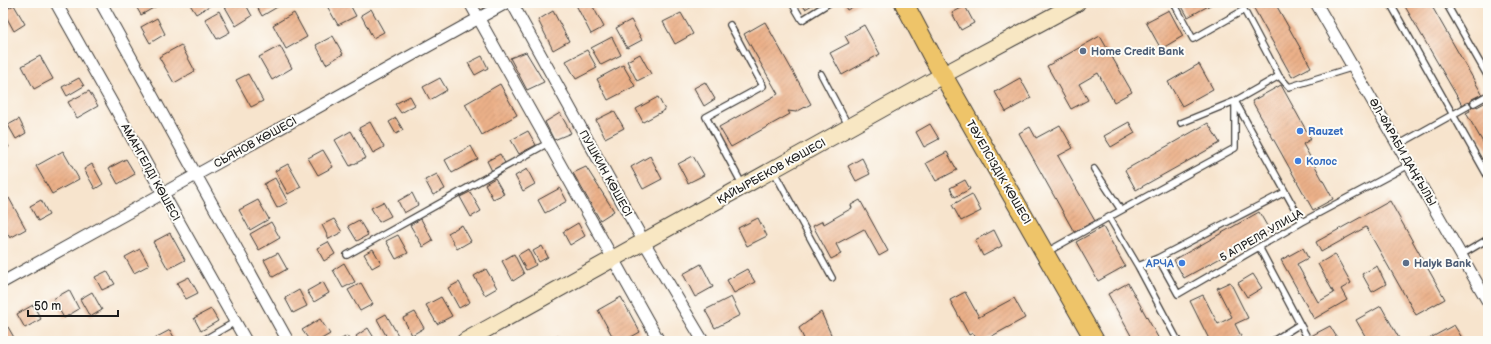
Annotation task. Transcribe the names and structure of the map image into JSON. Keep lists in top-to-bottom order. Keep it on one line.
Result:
{"streets":{"main road":["ҚАЙЫРБЕКОВ КӨШЕСІ","ТӘУЕЛСІЗДІК КӨШЕСІ"],"street":["СЬЯНОВ КӨШЕСІ","ӘЛ-ФАРАБИ ДАҢҒЫЛЫ","АМАНГЕЛДІ КӨШЕСІ","ПУШКИН КӨШЕСІ"],"lane":["5 АПРЕЛЯ УЛИЦА"]},"crossings":[["СЬЯНОВ КӨШЕСІ","АМАНГЕЛДІ КӨШЕСІ"],["ӘЛ-ФАРАБИ ДАҢҒЫЛЫ","5 АПРЕЛЯ УЛИЦА"],["ҚАЙЫРБЕКОВ КӨШЕСІ","ТӘУЕЛСІЗДІК КӨШЕСІ"],["ҚАЙЫРБЕКОВ КӨШЕСІ","ПУШКИН КӨШЕСІ"]],"places":["Home Credit Bank","Rauzet","Колос","АРЧА","Halyk Bank"],"scale_bar":"50 m"}
